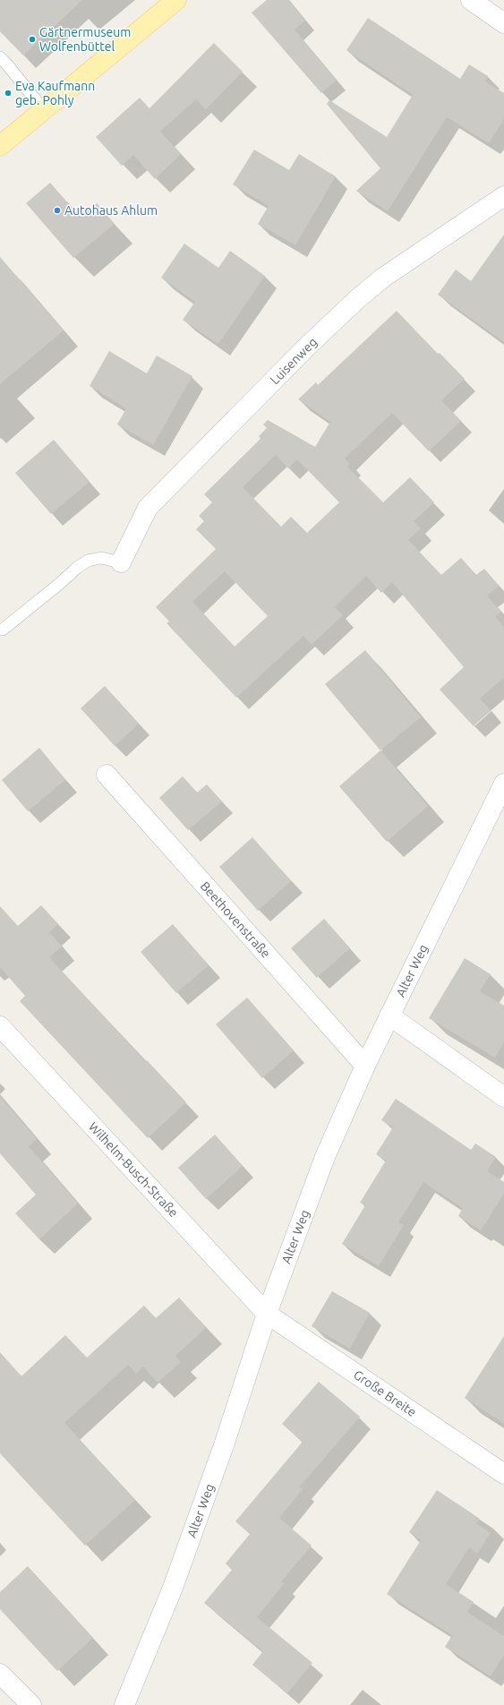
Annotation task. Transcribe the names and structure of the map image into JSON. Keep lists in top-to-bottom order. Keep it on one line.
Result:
{"streets":{"street":["Luisenweg","Beethovenstraße","Alter Weg","Wilhelm-Busch-Straße","Große Breite"]},"crossings":[["Beethovenstraße","Alter Weg"],["Alter Weg","Wilhelm-Busch-Straße"],["Alter Weg","Große Breite"],["Wilhelm-Busch-Straße","Große Breite"]],"places":["Gärtnermuseum Wolfenbüttel","Eva Kaufmann geb. Pohly","Autohaus Ahlum"]}
